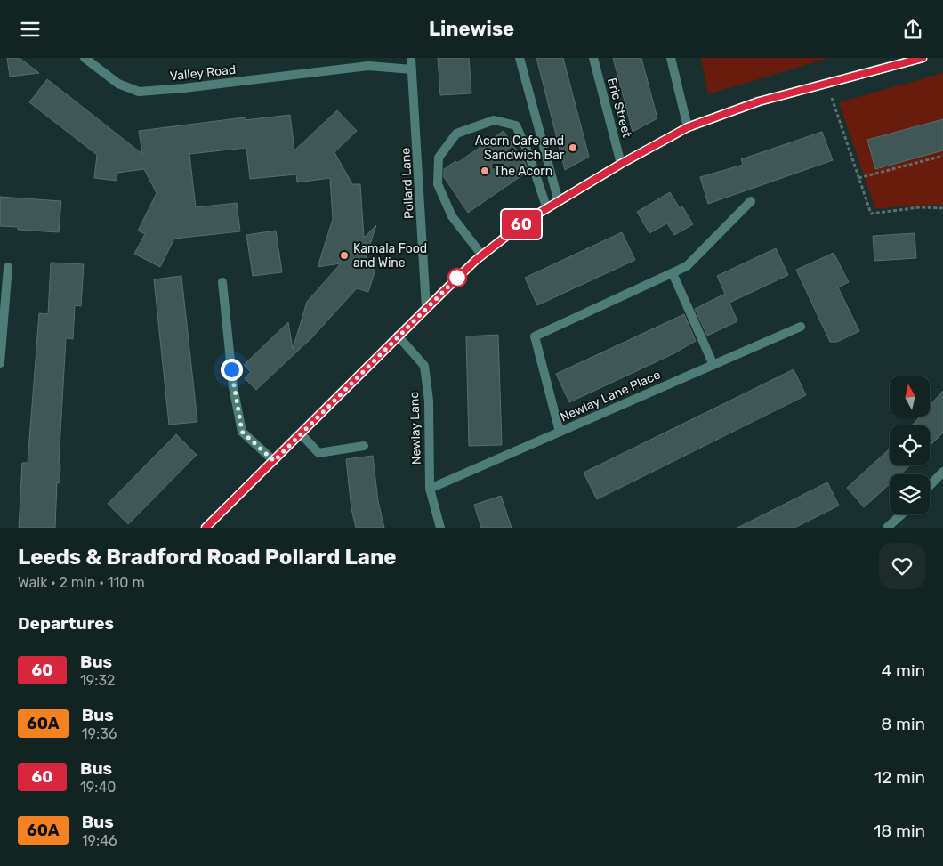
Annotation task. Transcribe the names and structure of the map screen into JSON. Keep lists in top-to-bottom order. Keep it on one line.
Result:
{"streets":{"street":["Valley Road","Eric Street","Pollard Lane","Newlay Lane Place","Newlay Lane"]},"crossings":[["Valley Road","Pollard Lane"],["Newlay Lane Place","Newlay Lane"]],"places":["Acorn Cafe and Sandwich Bar","The Acorn","Kamala Food and Wine"],"lines":["bus line 60"],"north":"top","page":{"header":"Linewise","on_map":"60","heading":[["Leeds & Bradford Road Pollard Lane","Walk · 2 min · 110 m"],"Departures"],"list":[{"mark":"60","name":"Bus","note":"19:32","value":"4 min"},{"mark":"60A","name":"Bus","note":"19:36","value":"8 min"},{"mark":"60","name":"Bus","note":"19:40","value":"12 min"},{"mark":"60A","name":"Bus","note":"19:46","value":"18 min"}]}}
